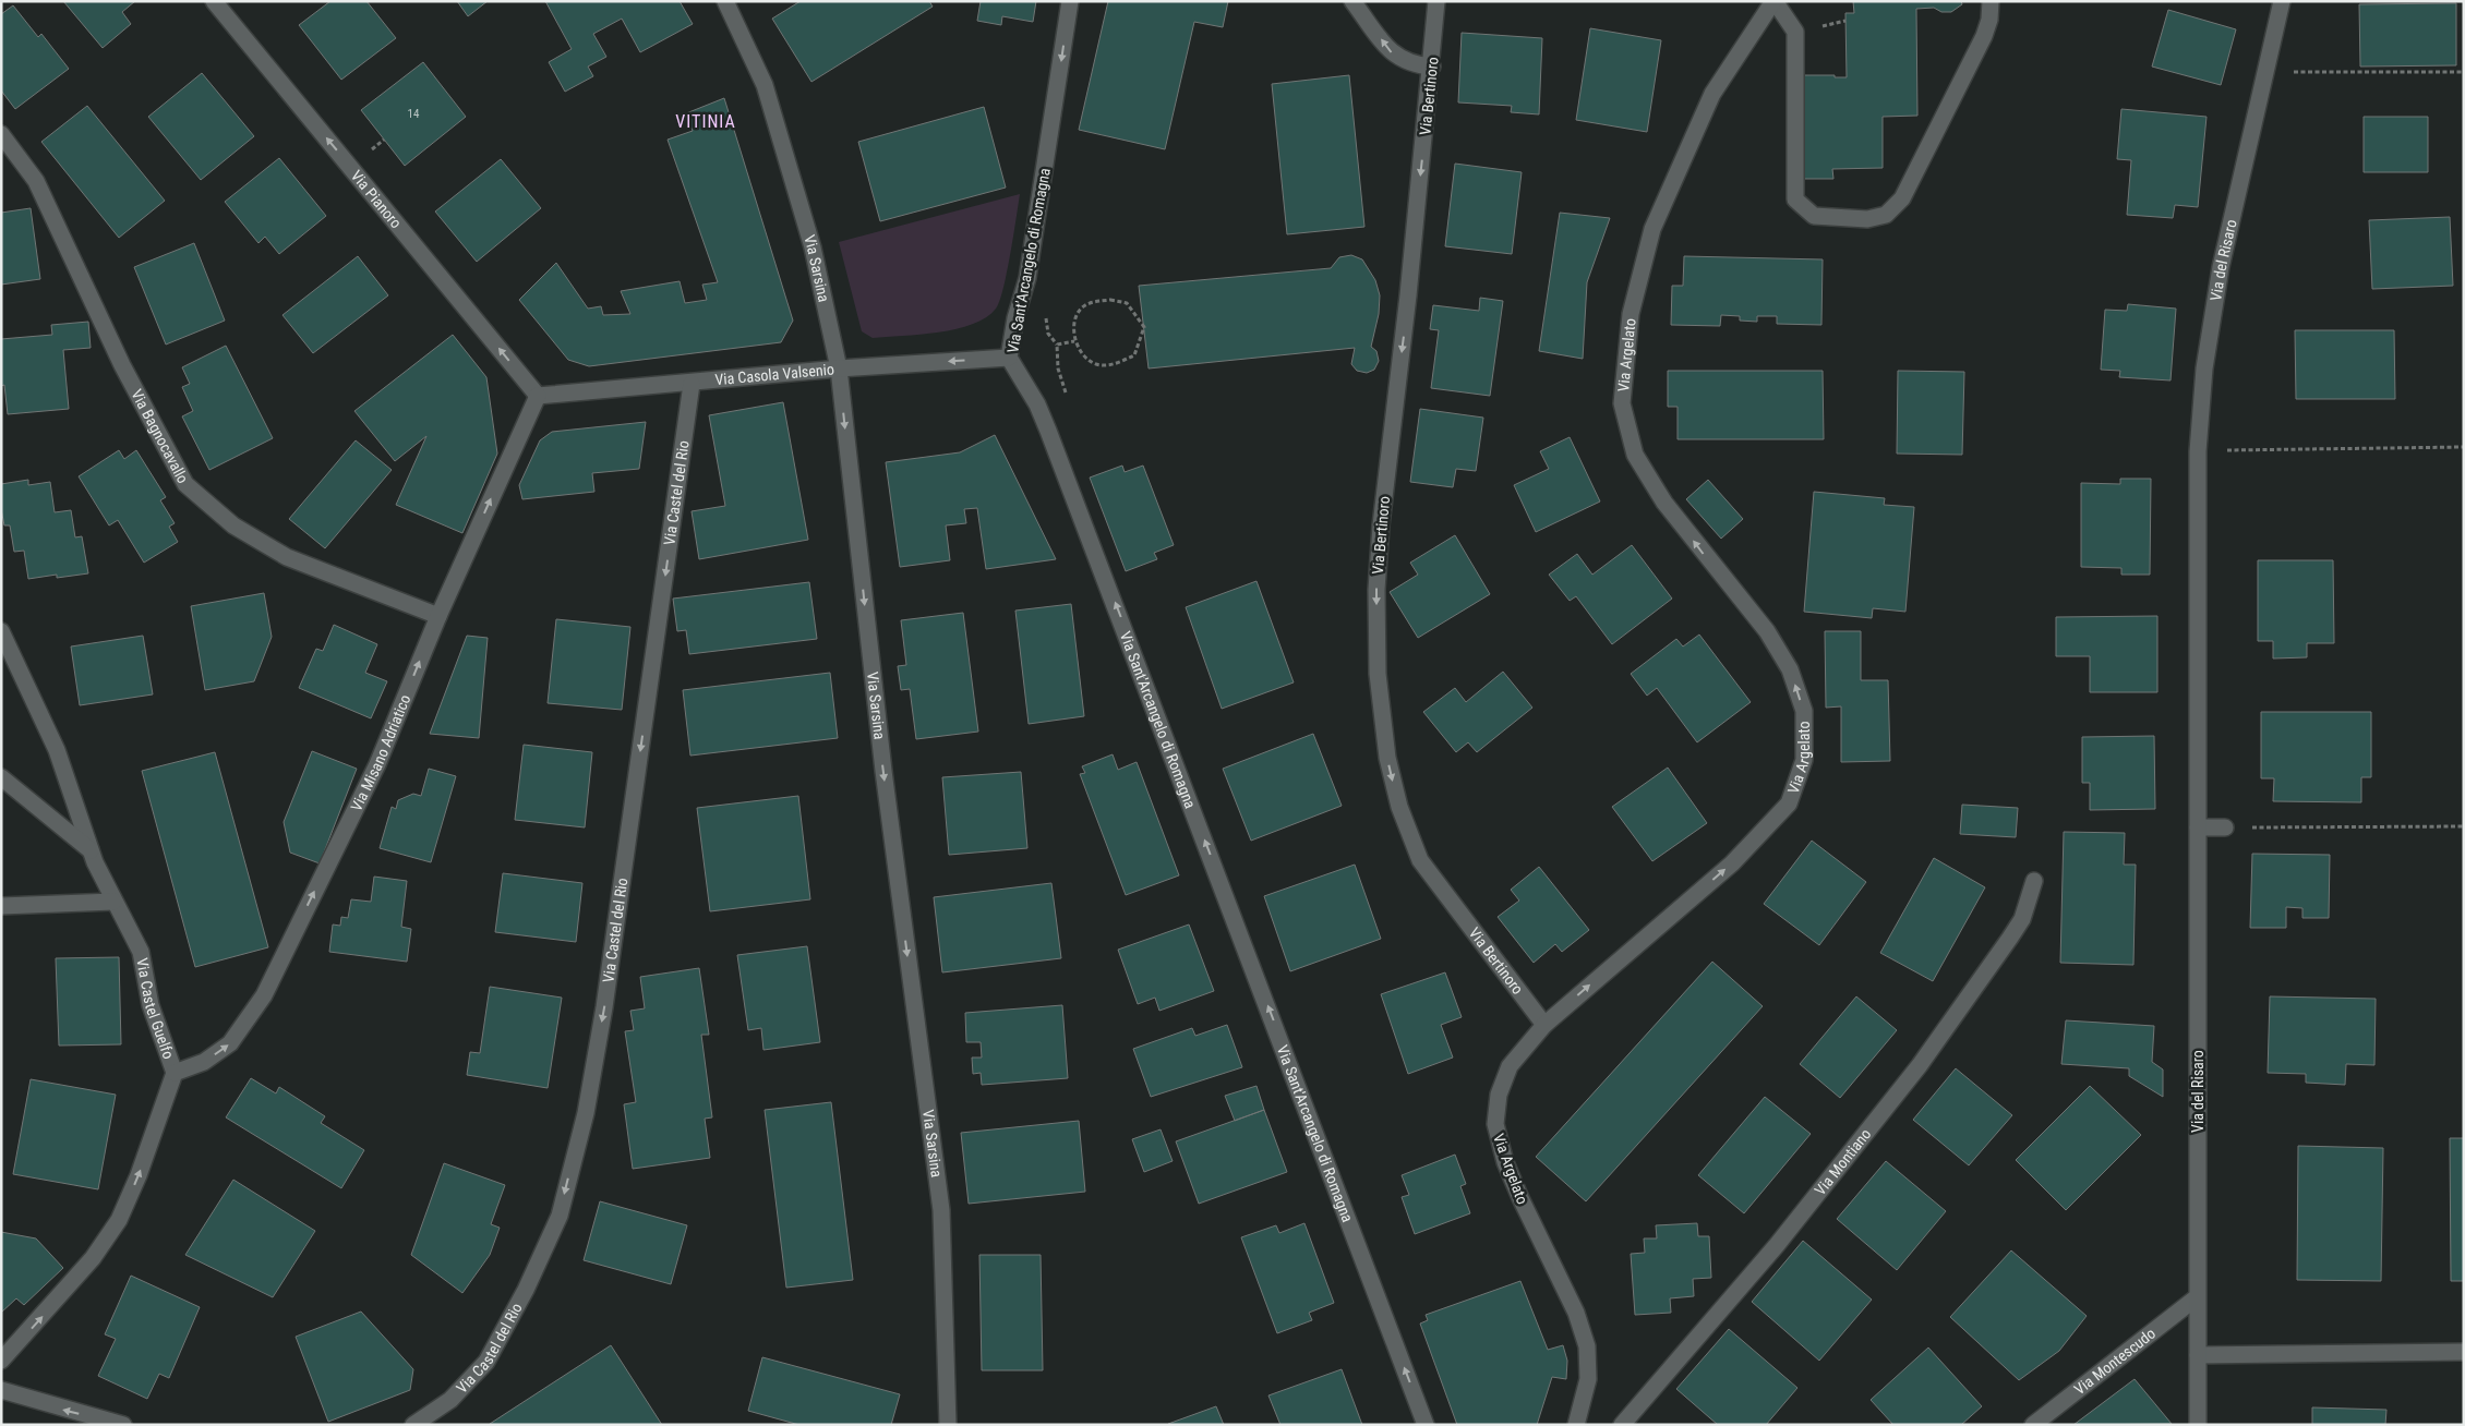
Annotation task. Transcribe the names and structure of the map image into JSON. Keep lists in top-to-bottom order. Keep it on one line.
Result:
{"streets":{"street":["Via Bertinoro","Via Pianoro","Via Sant'Arcangelo di Romagna","Via del Risaro","Via Sarsina","Via Argelato","Via Casola Valsenio","Via Bagnocavallo","Via Castel del Rio","Via Misano Adriatico","Via Castel Guelfo","Via Montiano","Via Montescudo"]},"crossings":[["Via Bertinoro","Via Argelato"],["Via Pianoro","Via Casola Valsenio"],["Via Pianoro","Via Misano Adriatico"],["Via Sant'Arcangelo di Romagna","Via Casola Valsenio"],["Via del Risaro","Via Montescudo"],["Via Sarsina","Via Casola Valsenio"],["Via Casola Valsenio","Via Castel del Rio"],["Via Casola Valsenio","Via Misano Adriatico"],["Via Bagnocavallo","Via Misano Adriatico"],["Via Misano Adriatico","Via Castel Guelfo"]],"one_way":["Via Bertinoro","Via Pianoro","Via Sarsina","Via Argelato","Via Casola Valsenio","Via Castel del Rio","Via Misano Adriatico","Via Castel Guelfo"],"districts":["VITINIA"],"house_numbers":["14"]}
